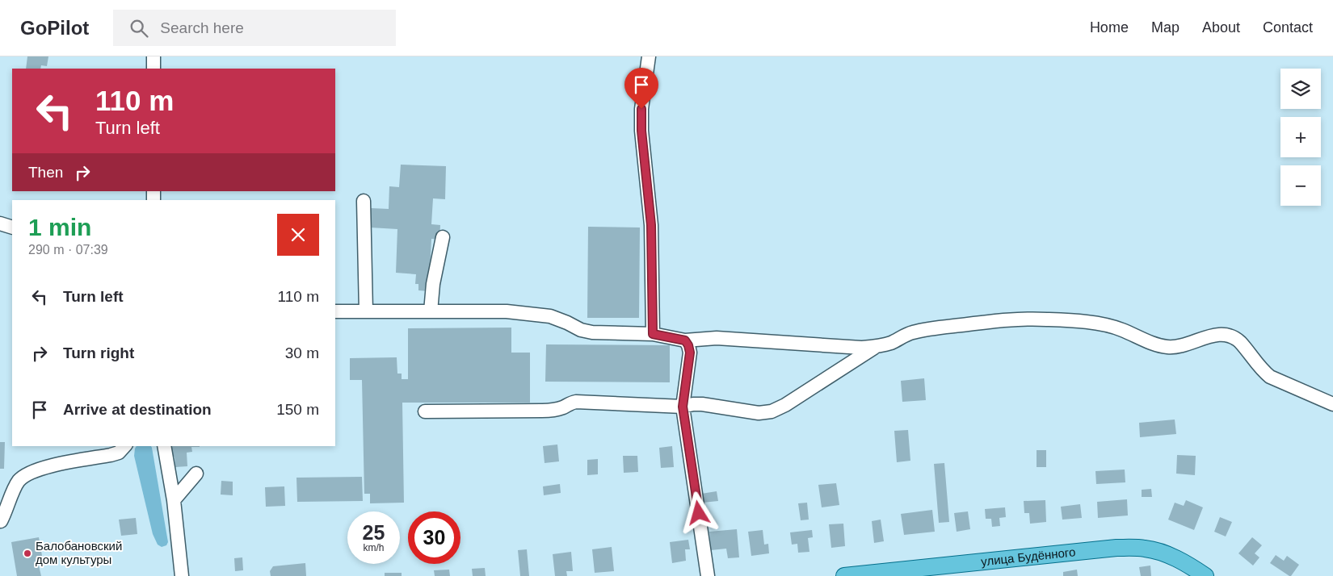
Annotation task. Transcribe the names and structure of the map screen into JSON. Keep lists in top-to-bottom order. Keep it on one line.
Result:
{"streets":{"main road":["улица Будённого"]},"places":["Балобановский дом культуры"],"page":{"header":"GoPilot","search":"Search here","nav":["Home","Map","About","Contact"],"map_buttons":["+","−"],"turn":["110 m","Turn left"],"then":"Then","heading":["1 min","290 m · 07:39"],"list":[{"name":"Turn left","value":"110 m"},{"name":"Turn right","value":"30 m"},{"name":"Arrive at destination","value":"150 m"}],"speed":"25 km/h","limit":"30"}}
